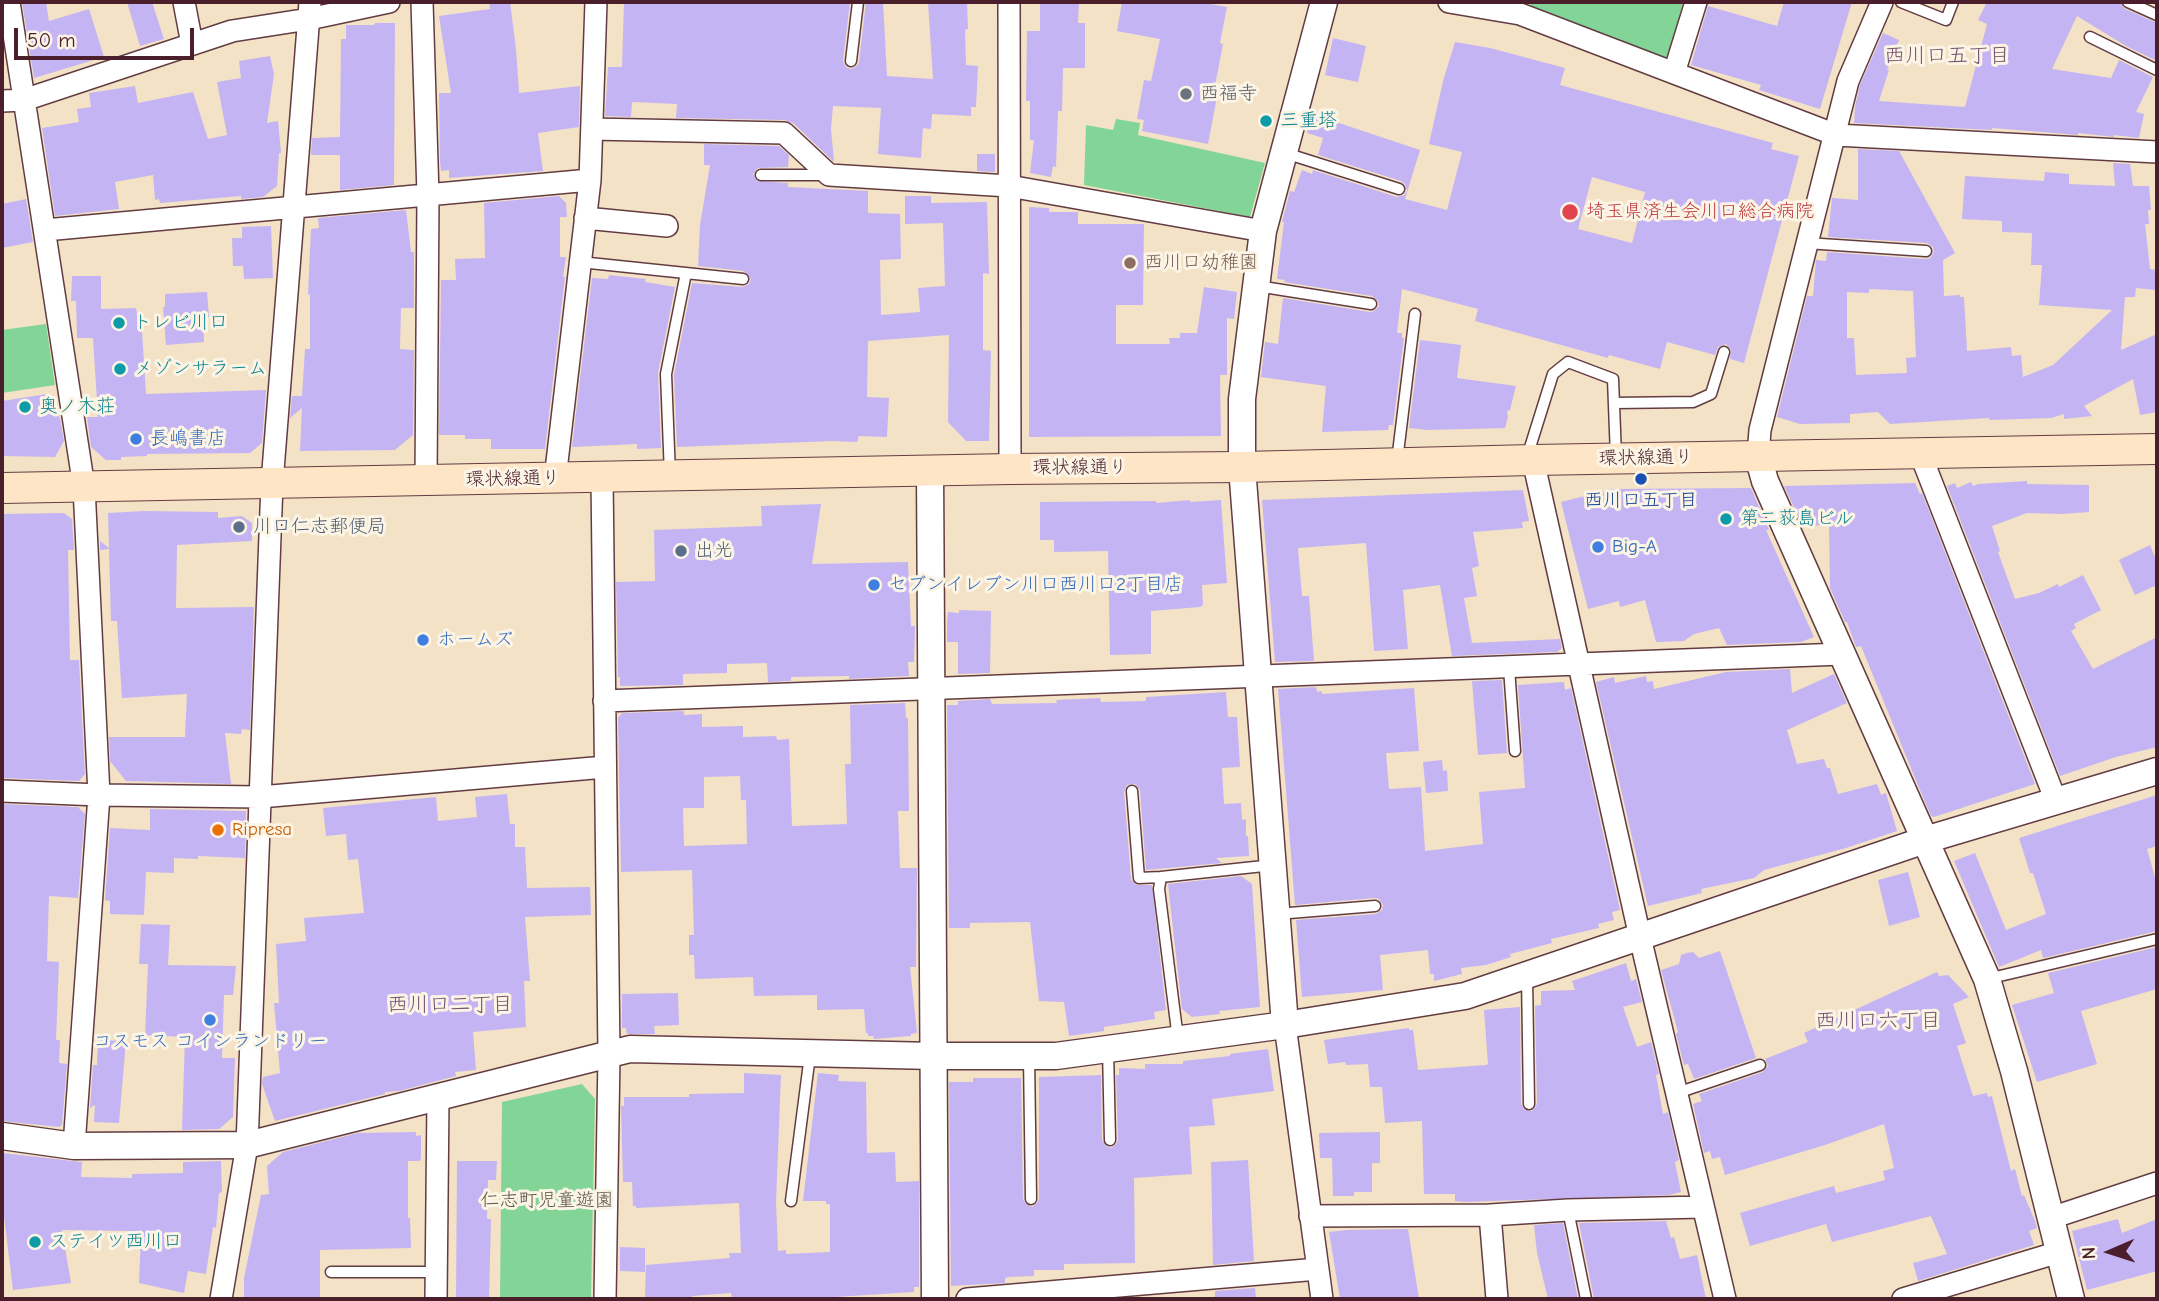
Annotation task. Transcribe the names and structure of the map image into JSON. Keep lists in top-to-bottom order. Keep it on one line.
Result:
{"streets":{"main road":["環状線通り"]},"districts":["西川口五丁目","西川口二丁目","西川口六丁目"],"parks":["仁志町児童遊園"],"places":["西福寺","三重塔","埼玉県済生会川口総合病院","西川口幼稚園","トレビ川口","メゾンサラーム","奥ノ木荘","長嶋書店","西川口五丁目","第二荻島ビル","川口仁志郵便局","Big-A","出光","セブンイレブン川口西川口2丁目店","ホームズ","Ripresa","コスモス コインランドリー","ステイツ西川口"],"scale_bar":"50 m","north":"left"}
